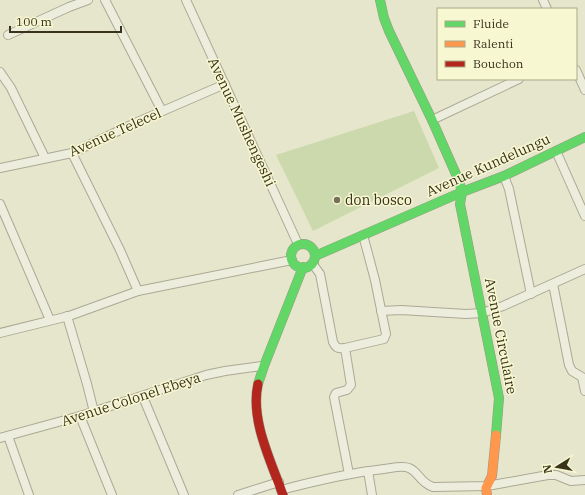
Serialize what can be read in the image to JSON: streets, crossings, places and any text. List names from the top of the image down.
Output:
{
  "streets": {
    "street": [
      "Avenue Mushengeshi",
      "Avenue Telecel",
      "Avenue Kundelungu",
      "Avenue Circulaire",
      "Avenue Colonel Ebeya"
    ]
  },
  "crossings": [
    ["Avenue Mushengeshi", "Avenue Telecel"],
    ["Avenue Mushengeshi", "Avenue Kundelungu"],
    ["Avenue Kundelungu", "Avenue Circulaire"]
  ],
  "places": ["don bosco"],
  "legend": ["Fluide", "Ralenti", "Bouchon"],
  "scale_bar": "100 m",
  "north": "left"
}
